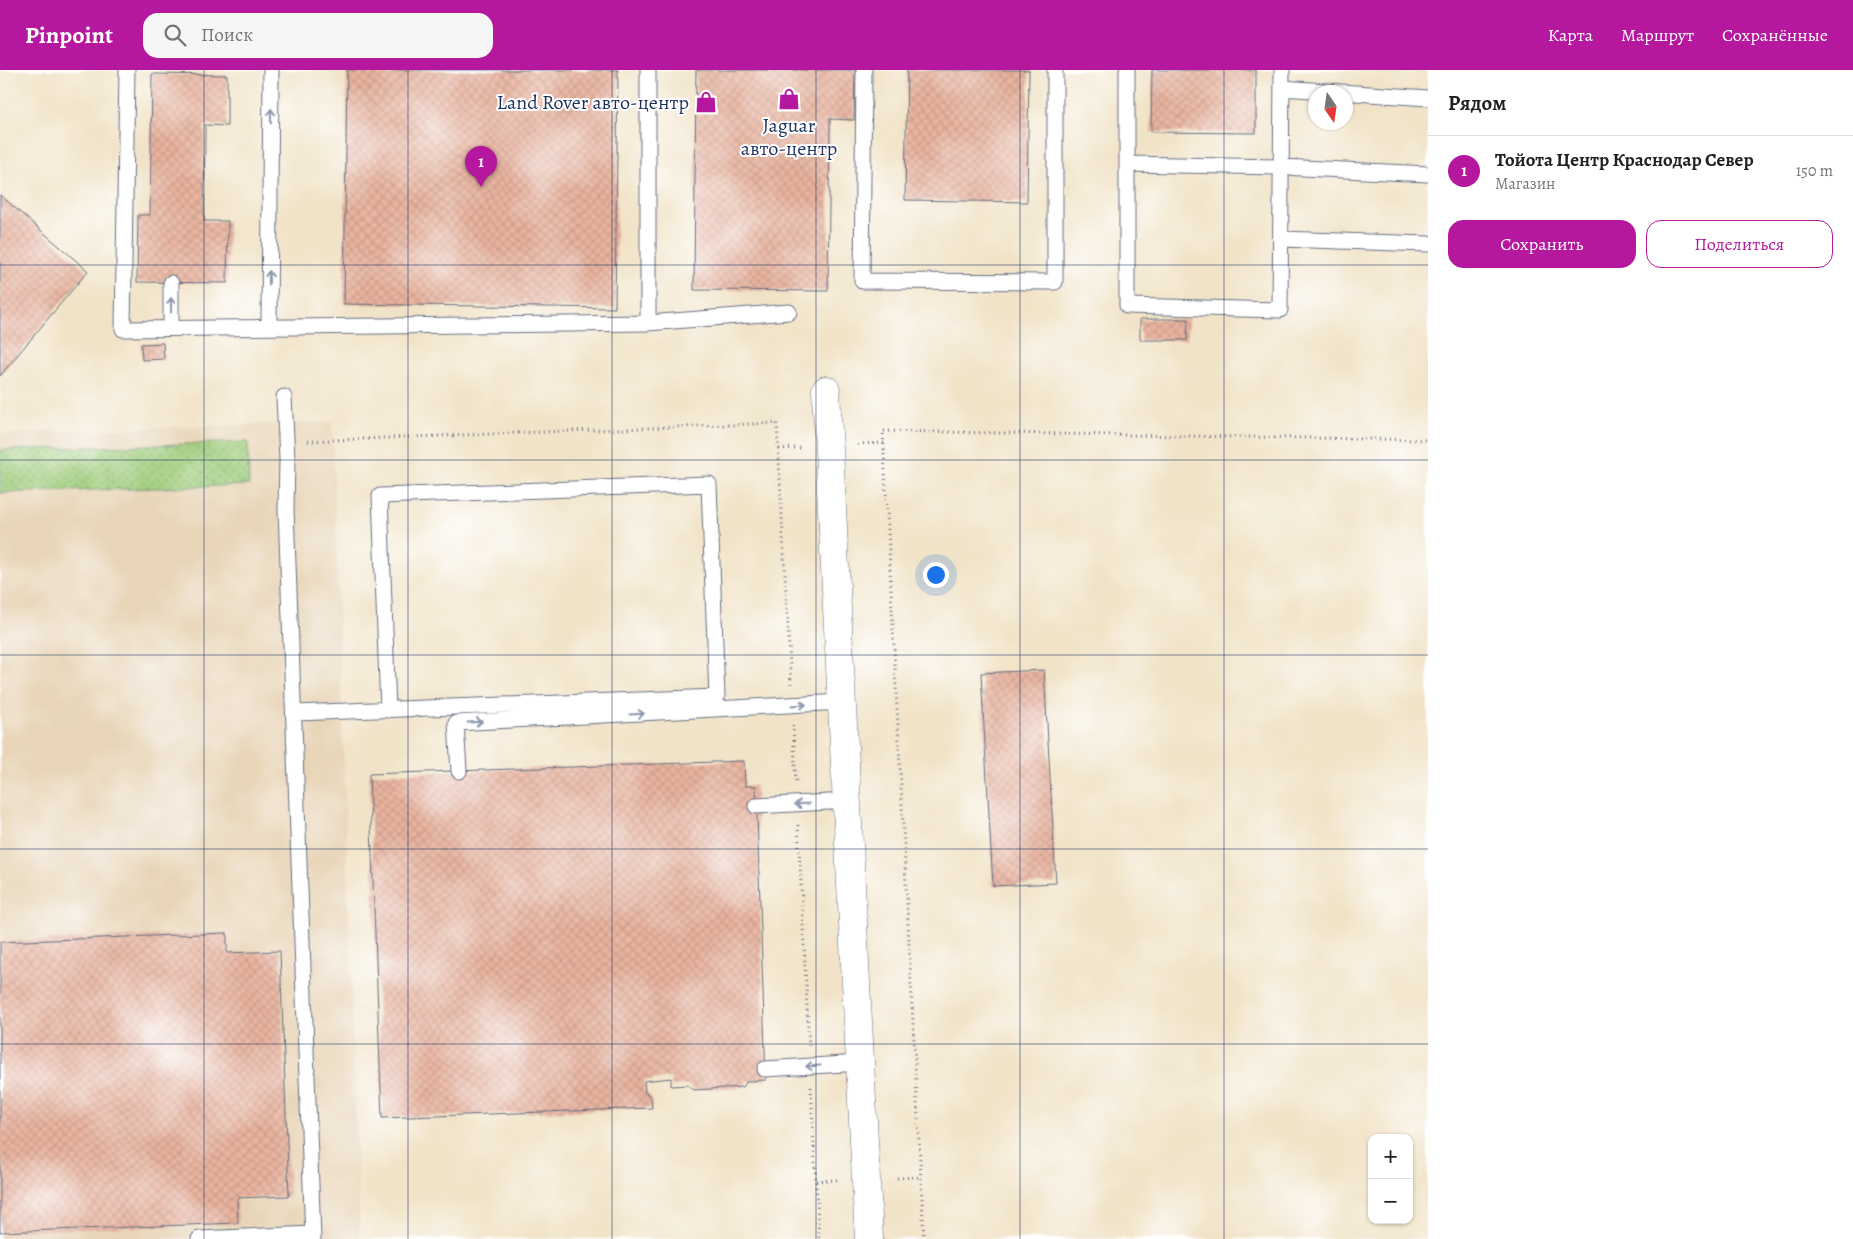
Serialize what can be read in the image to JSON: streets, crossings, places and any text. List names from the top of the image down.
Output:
{
  "places": {
    "shop": ["Jaguar авто-центр", "Land Rover авто-центр"]
  },
  "north": "bottom",
  "page": {
    "header": "Pinpoint",
    "search": "Поиск",
    "nav": ["Карта", "Маршрут", "Сохранённые"],
    "heading": "Рядом",
    "list": [
      {
        "mark": "1",
        "name": "Тойота Центр Краснодар Север",
        "note": "Магазин",
        "value": "150 m"
      }
    ],
    "pins": "1",
    "buttons": ["Сохранить", "Поделиться"],
    "map_buttons": ["+", "−"]
  }
}
